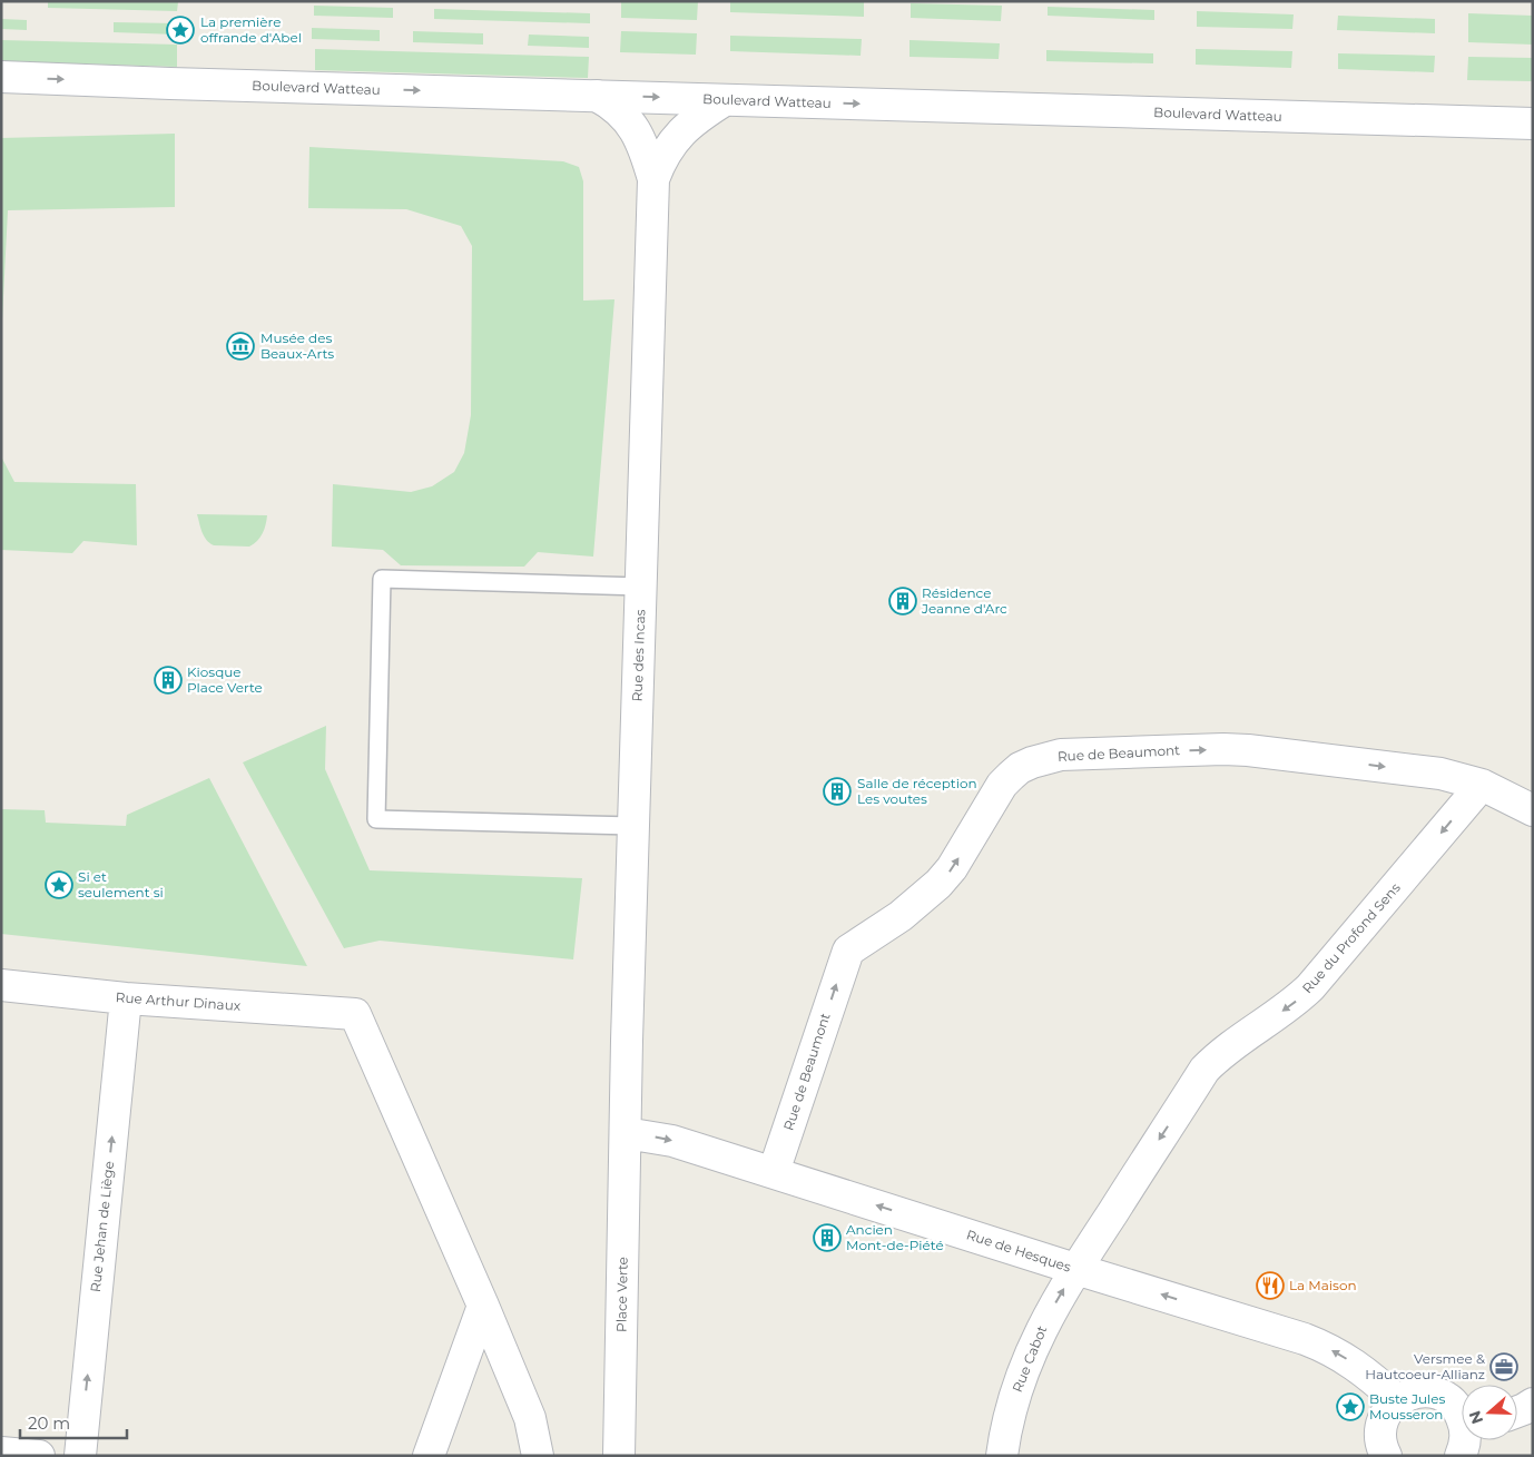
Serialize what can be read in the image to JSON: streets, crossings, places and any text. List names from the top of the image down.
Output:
{
  "streets": {
    "street": [
      "Boulevard Watteau",
      "Rue des Incas",
      "Rue de Beaumont",
      "Rue du Profond Sens",
      "Rue Arthur Dinaux",
      "Rue Jehan de Liège",
      "Rue de Hesques",
      "Place Verte",
      "Rue Cabot"
    ]
  },
  "crossings": [
    ["Rue des Incas", "Rue de Hesques"],
    ["Rue des Incas", "Place Verte"],
    ["Rue de Beaumont", "Rue du Profond Sens"],
    ["Rue de Beaumont", "Rue de Hesques"],
    ["Rue du Profond Sens", "Rue de Hesques"],
    ["Rue du Profond Sens", "Rue Cabot"],
    ["Rue Arthur Dinaux", "Rue Jehan de Liège"],
    ["Rue de Hesques", "Place Verte"],
    ["Rue de Hesques", "Rue Cabot"]
  ],
  "one_way": [
    "Boulevard Watteau",
    "Rue de Beaumont",
    "Rue du Profond Sens",
    "Rue Jehan de Liège",
    "Rue Cabot"
  ],
  "places": {
    "place": ["La première offrande d'Abel", "Si et seulement si", "Buste Jules Mousseron"],
    "museum": ["Musée des Beaux-Arts"],
    "building": [
      "Résidence Jeanne d'Arc",
      "Kiosque Place Verte",
      "Salle de réception Les voutes",
      "Ancien Mont-de-Piété"
    ],
    "restaurant": ["La Maison"],
    "office": ["Versmee & Hautcoeur-Allianz"]
  },
  "scale_bar": "20 m",
  "north": "left"
}
